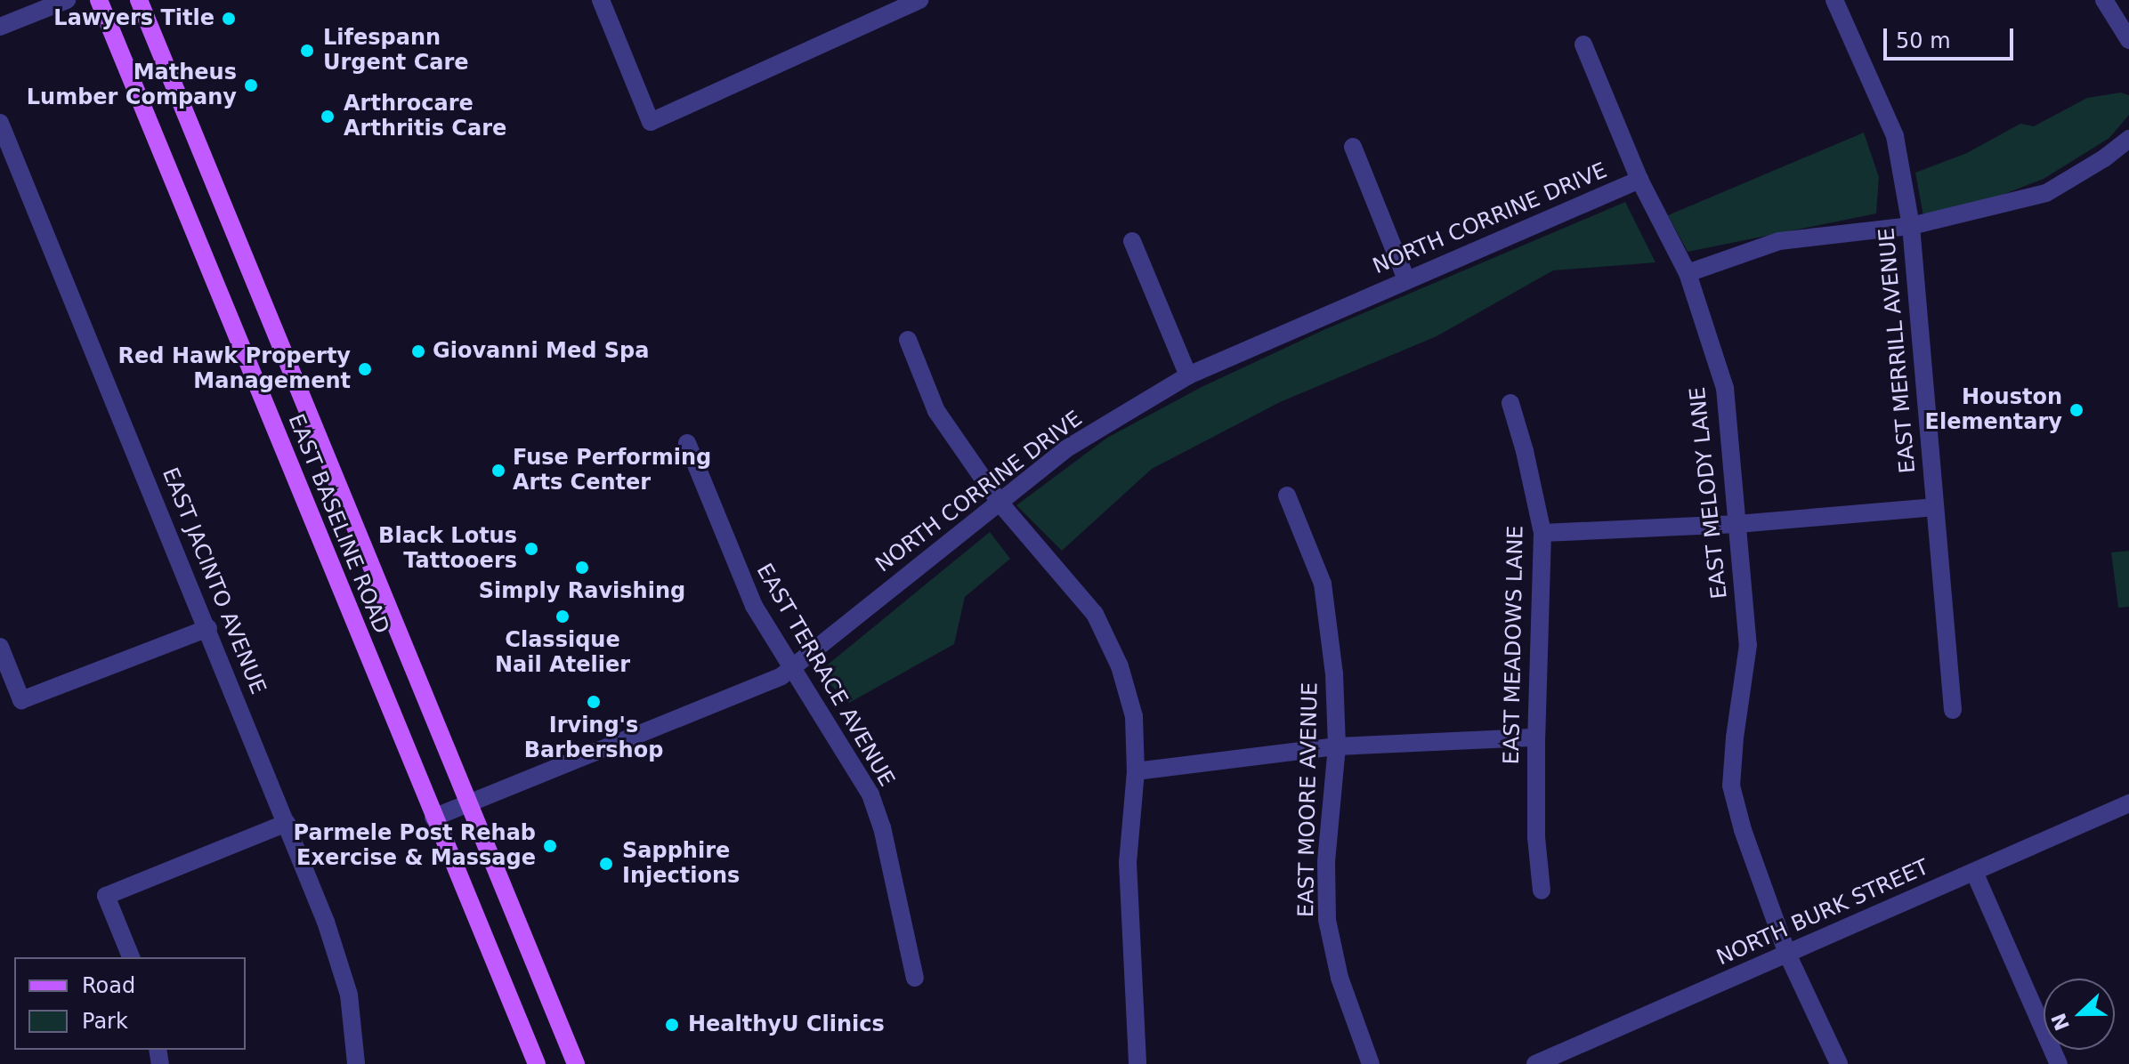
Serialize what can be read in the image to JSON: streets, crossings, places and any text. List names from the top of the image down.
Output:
{
  "streets": {
    "main road": ["EAST BASELINE ROAD"],
    "street": [
      "NORTH CORRINE DRIVE",
      "EAST MERRILL AVENUE",
      "EAST MELODY LANE",
      "EAST JACINTO AVENUE",
      "EAST MEADOWS LANE",
      "EAST TERRACE AVENUE",
      "EAST MOORE AVENUE",
      "NORTH BURK STREET"
    ]
  },
  "crossings": [
    ["NORTH CORRINE DRIVE", "EAST MELODY LANE"],
    ["NORTH CORRINE DRIVE", "EAST BASELINE ROAD"],
    ["NORTH CORRINE DRIVE", "EAST TERRACE AVENUE"],
    ["EAST MELODY LANE", "NORTH BURK STREET"]
  ],
  "places": [
    "Lawyers Title",
    "Lifespann Urgent Care",
    "Matheus Lumber Company",
    "Arthrocare Arthritis Care",
    "Giovanni Med Spa",
    "Red Hawk Property Management",
    "Houston Elementary",
    "Fuse Performing Arts Center",
    "Black Lotus Tattooers",
    "Simply Ravishing",
    "Classique Nail Atelier",
    "Irving's Barbershop",
    "Parmele Post Rehab Exercise & Massage",
    "Sapphire Injections",
    "HealthyU Clinics"
  ],
  "legend": ["Road", "Park"],
  "scale_bar": "50 m",
  "north": "left"
}
